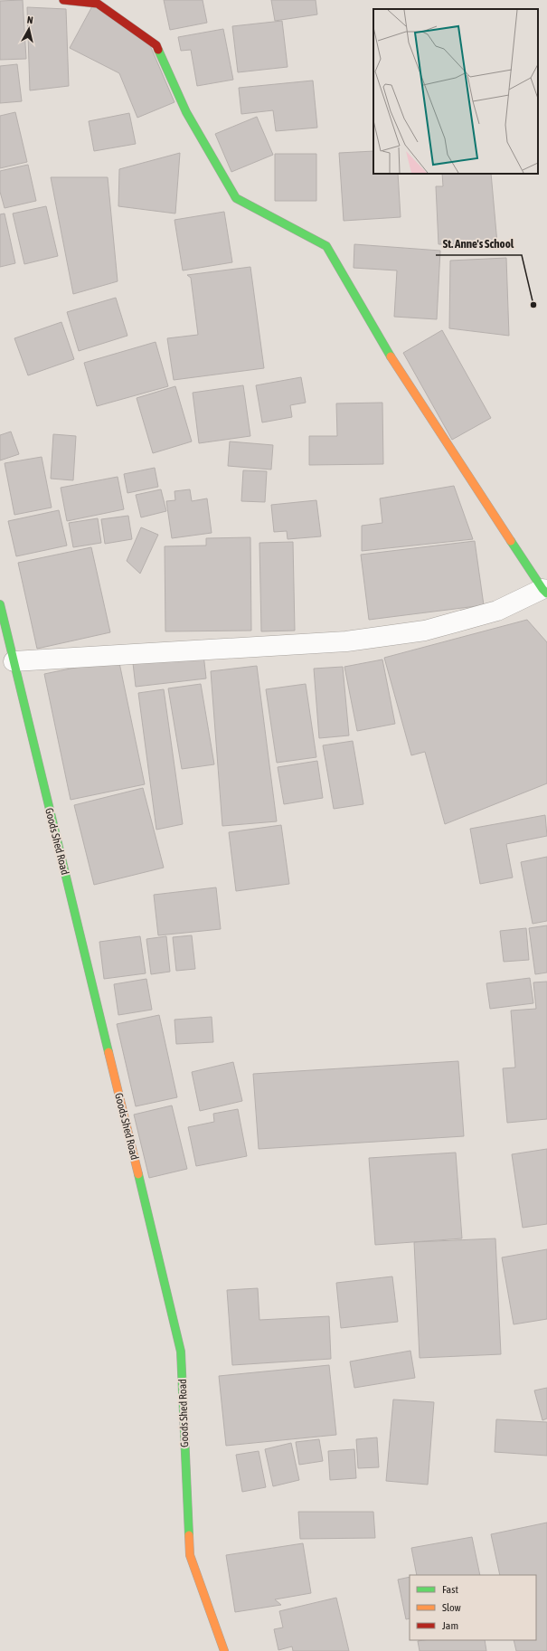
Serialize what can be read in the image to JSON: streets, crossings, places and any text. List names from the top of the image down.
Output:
{
  "streets": {
    "street": ["Goods Shed Road"]
  },
  "places": ["St. Anne's School"],
  "legend": ["Fast", "Slow", "Jam"],
  "north": "top"
}
